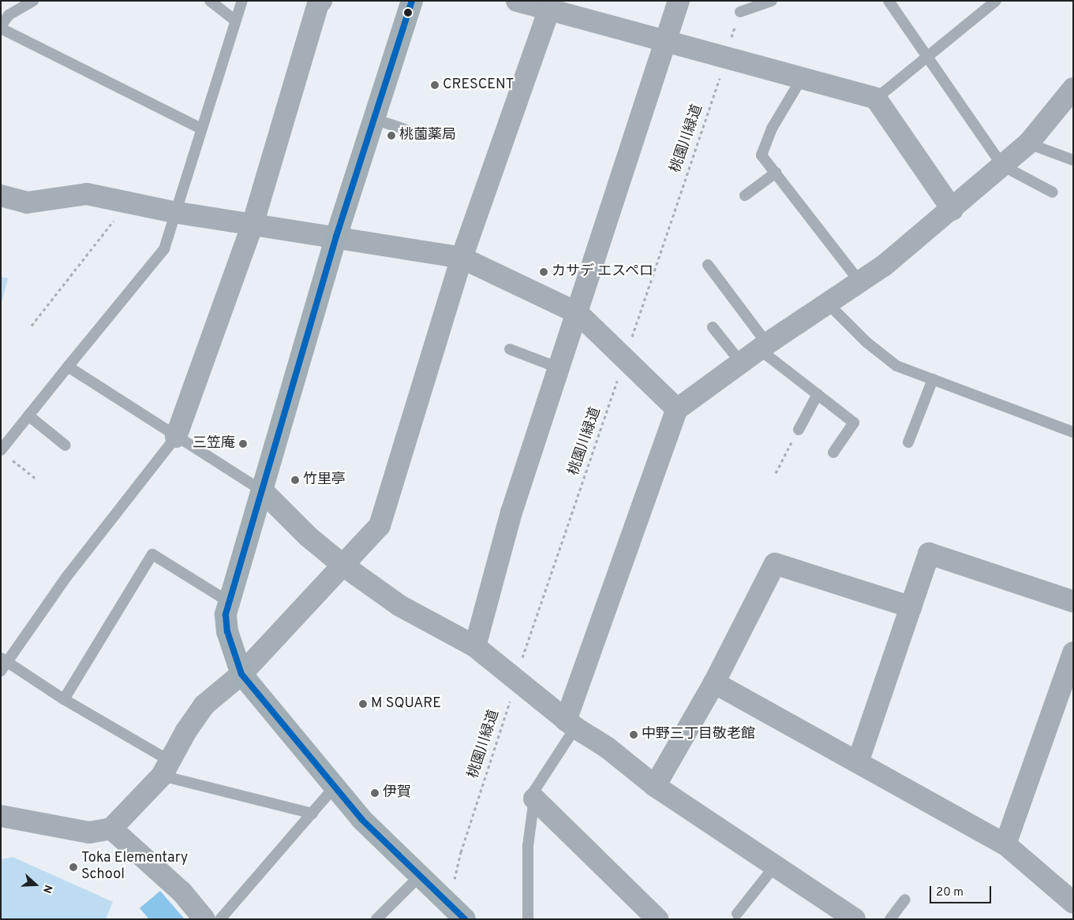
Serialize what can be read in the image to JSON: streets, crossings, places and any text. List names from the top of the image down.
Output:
{
  "streets": {
    "path": ["桃園川緑道"]
  },
  "places": [
    "CRESCENT",
    "桃薗薬局",
    "カサデ エスペロ",
    "三笠庵",
    "竹里亭",
    "M SQUARE",
    "中野三丁目敬老館",
    "伊賀",
    "Toka Elementary School"
  ],
  "scale_bar": "20 m",
  "north": "right"
}
